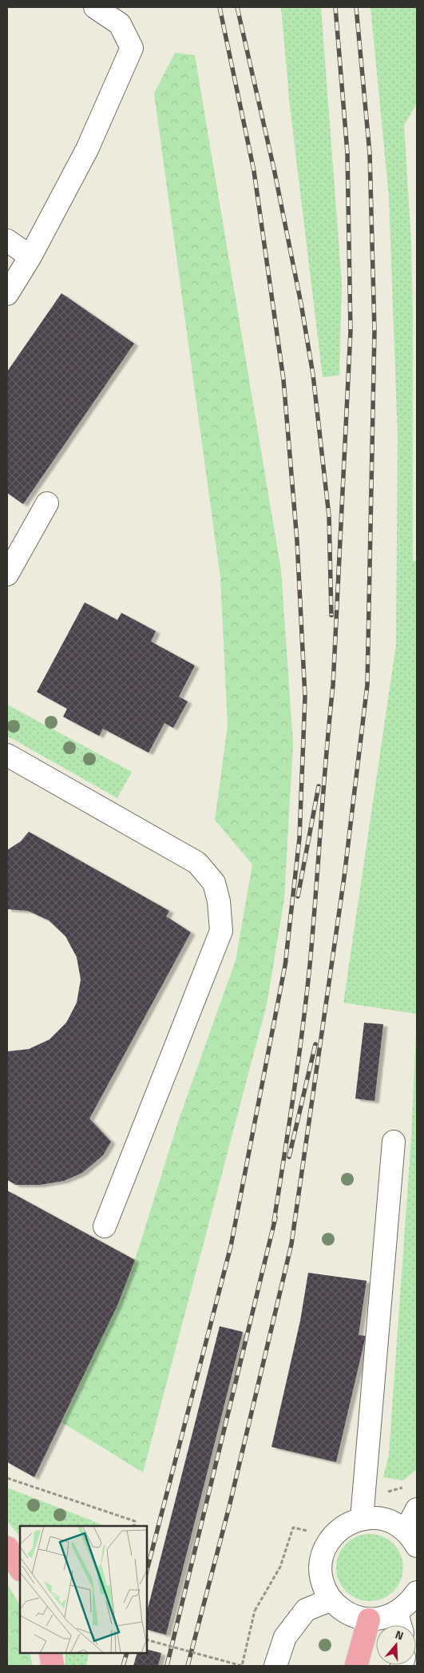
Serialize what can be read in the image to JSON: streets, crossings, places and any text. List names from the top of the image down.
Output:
{
  "north": "top"
}
